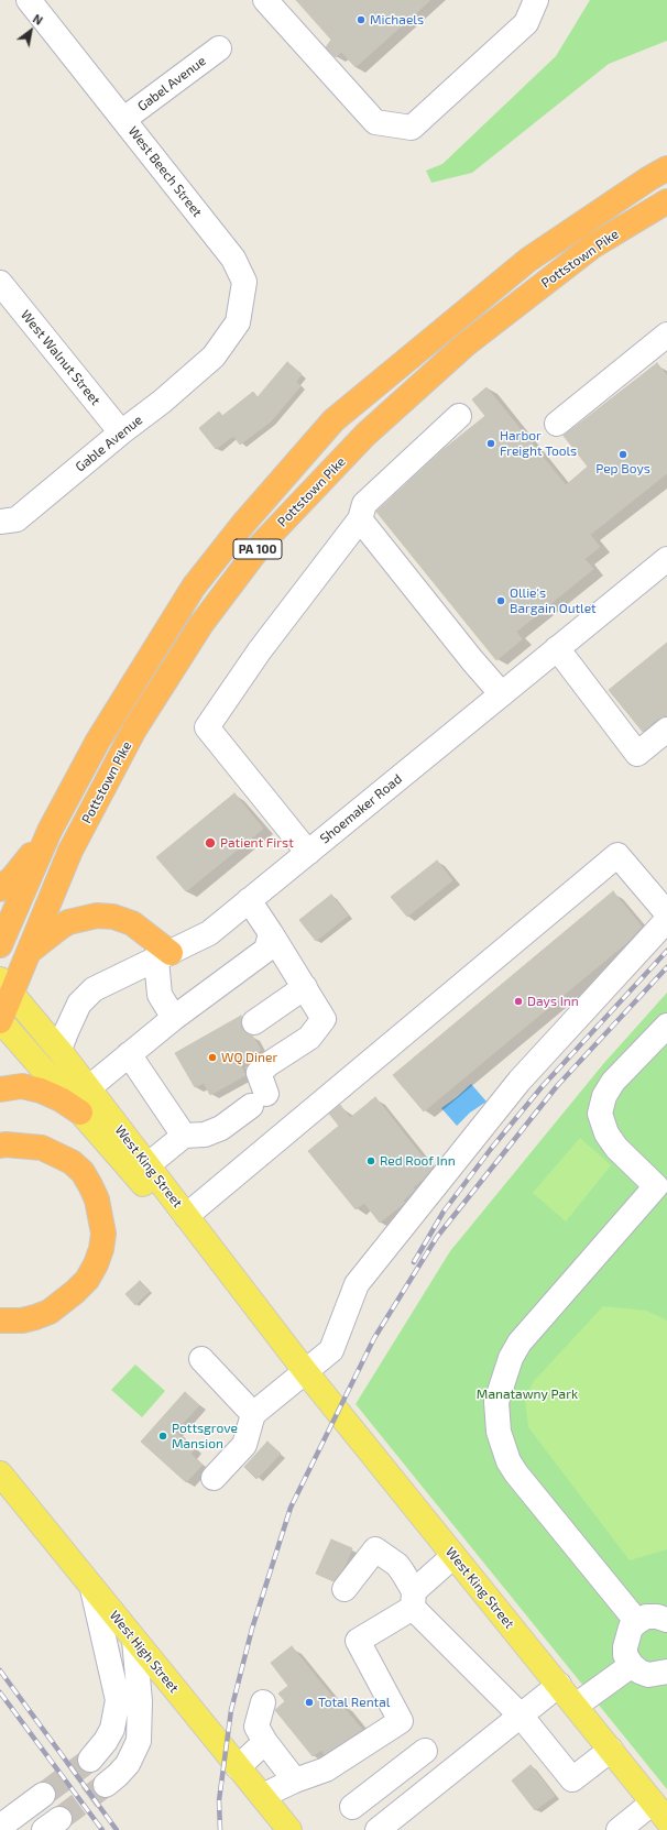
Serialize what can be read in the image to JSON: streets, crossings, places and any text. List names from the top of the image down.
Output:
{
  "streets": {
    "highway": ["Pottstown Pike", "PA 100"],
    "main road": ["West King Street", "West High Street"],
    "street": [
      "Gabel Avenue",
      "West Beech Street",
      "West Walnut Street",
      "Gable Avenue",
      "Shoemaker Road"
    ]
  },
  "crossings": [
    ["Gabel Avenue", "West Beech Street"],
    ["West Beech Street", "Gable Avenue"],
    ["Pottstown Pike", "West King Street"],
    ["West Walnut Street", "Gable Avenue"],
    ["Shoemaker Road", "West King Street"]
  ],
  "parks": ["Manatawny Park"],
  "places": [
    "Michaels",
    "Harbor Freight Tools",
    "Pep Boys",
    "Ollie's Bargain Outlet",
    "Patient First",
    "Days Inn",
    "WQ Diner",
    "Red Roof Inn",
    "Pottsgrove Mansion",
    "Total Rental"
  ],
  "north": "top right"
}
